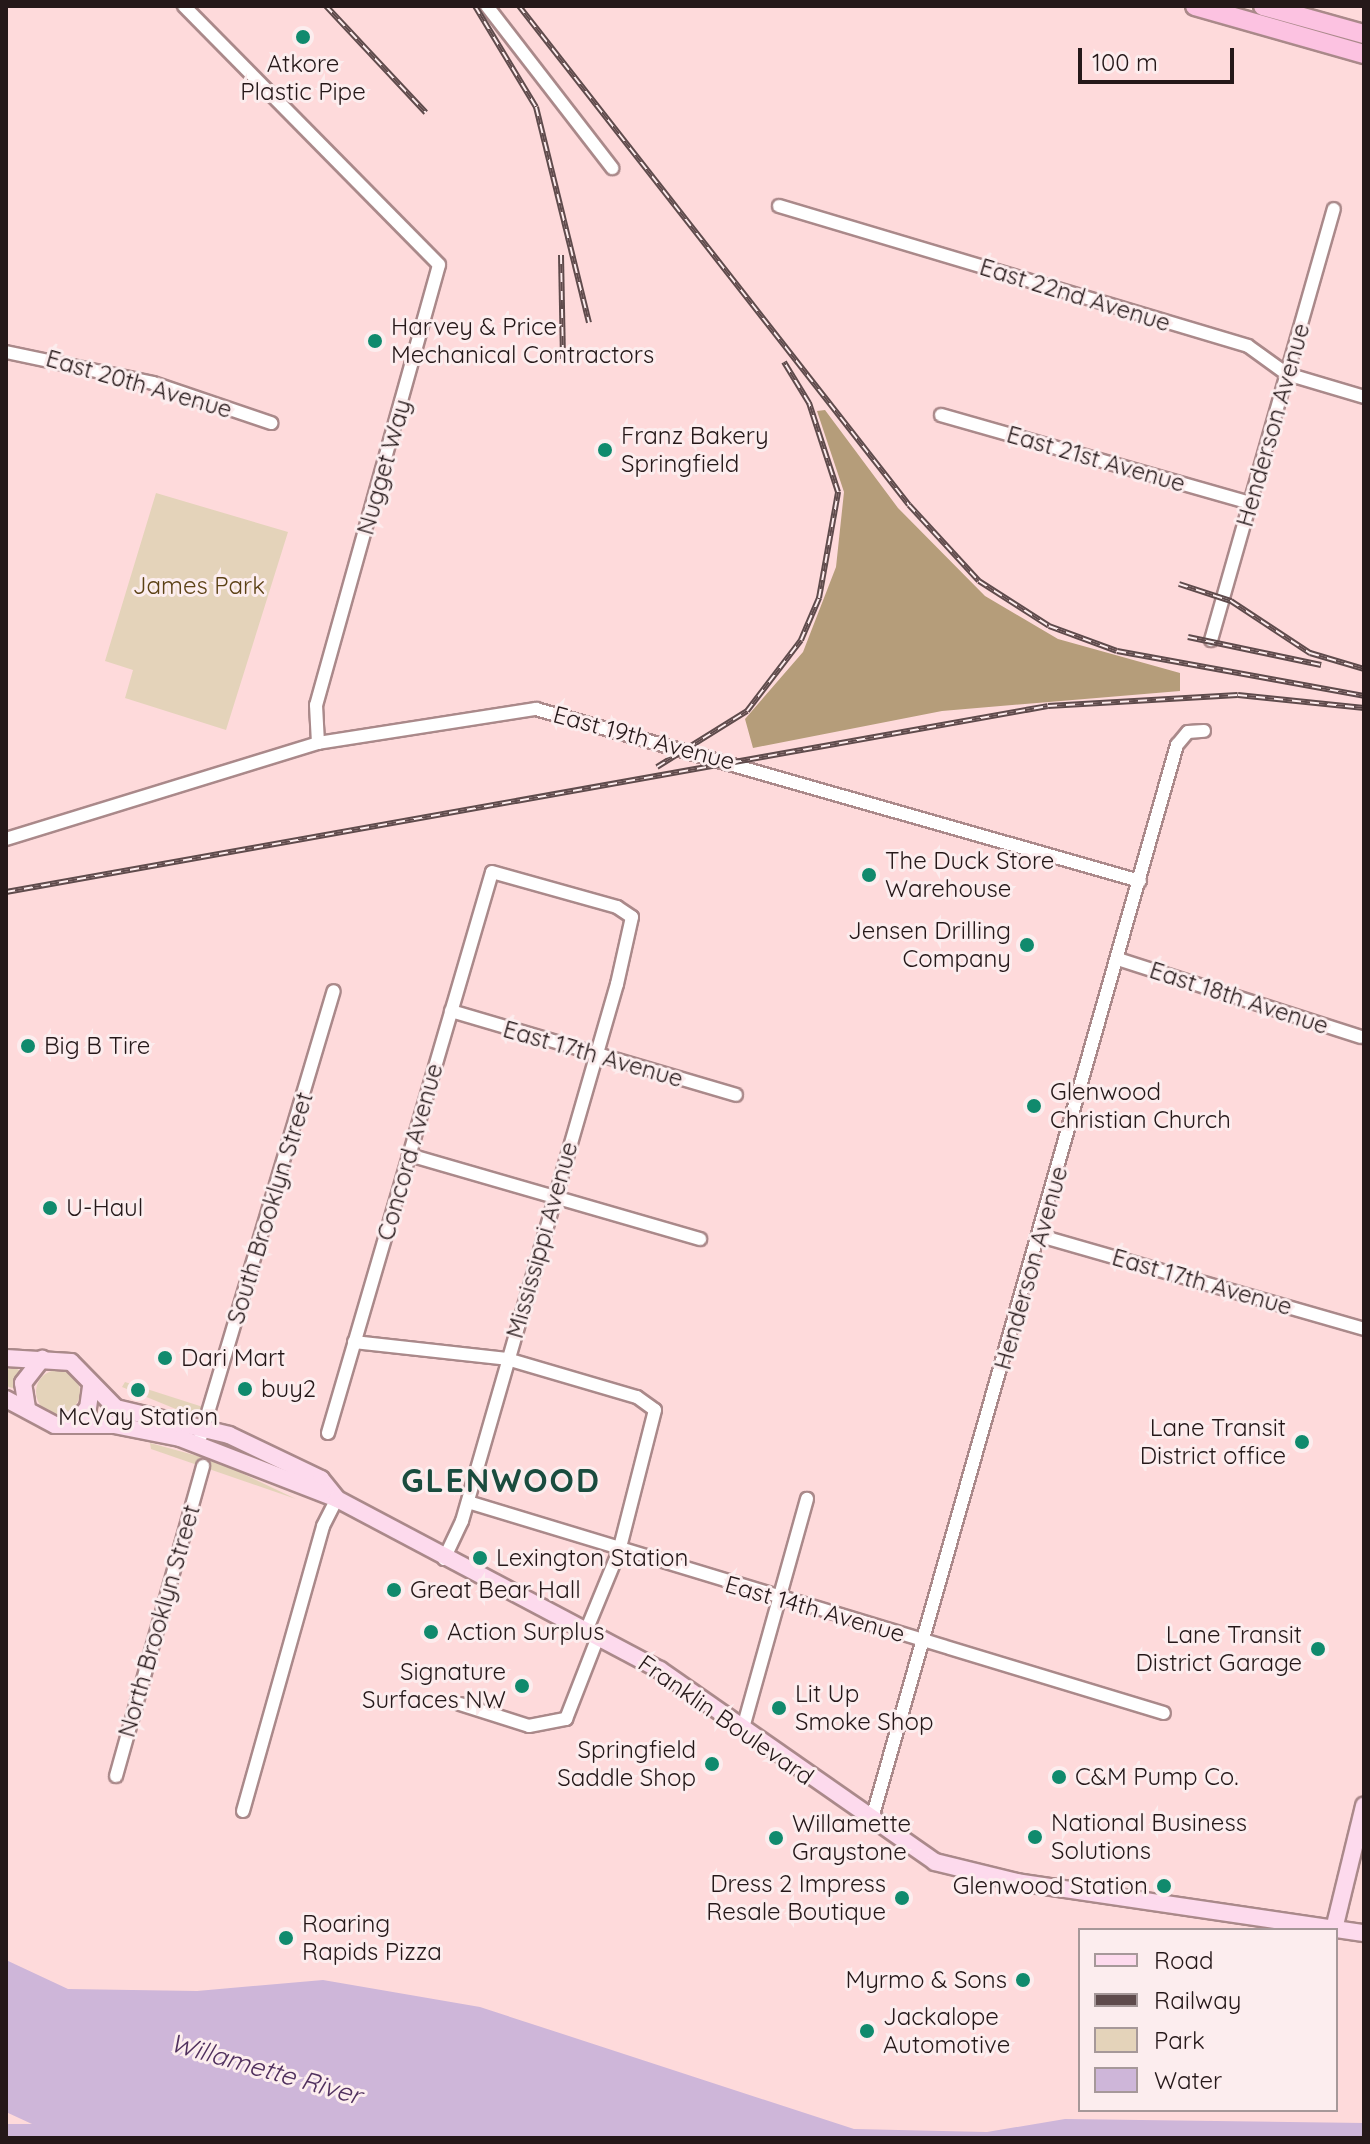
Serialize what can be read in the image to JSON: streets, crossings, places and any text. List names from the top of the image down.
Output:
{
  "streets": {
    "main road": ["Franklin Boulevard"],
    "street": [
      "East 22nd Avenue",
      "East 20th Avenue",
      "Henderson Avenue",
      "East 21st Avenue",
      "Nugget Way",
      "East 19th Avenue",
      "East 18th Avenue",
      "East 17th Avenue",
      "Concord Avenue",
      "South Brooklyn Street",
      "Mississippi Avenue",
      "East 14th Avenue",
      "North Brooklyn Street"
    ]
  },
  "crossings": [
    ["East 22nd Avenue", "Henderson Avenue"],
    ["Henderson Avenue", "East 21st Avenue"],
    ["Henderson Avenue", "East 19th Avenue"],
    ["Henderson Avenue", "East 18th Avenue"],
    ["Henderson Avenue", "East 17th Avenue"],
    ["Henderson Avenue", "East 14th Avenue"],
    ["Henderson Avenue", "Franklin Boulevard"],
    ["Nugget Way", "East 19th Avenue"],
    ["East 17th Avenue", "Concord Avenue"],
    ["East 17th Avenue", "Mississippi Avenue"],
    ["Concord Avenue", "Mississippi Avenue"],
    ["South Brooklyn Street", "Franklin Boulevard"],
    ["Mississippi Avenue", "East 14th Avenue"],
    ["Mississippi Avenue", "Franklin Boulevard"]
  ],
  "districts": ["GLENWOOD"],
  "water": ["Willamette River"],
  "parks": ["James Park"],
  "places": [
    "Atkore Plastic Pipe",
    "Harvey & Price Mechanical Contractors",
    "Franz Bakery Springfield",
    "The Duck Store Warehouse",
    "Jensen Drilling Company",
    "Big B Tire",
    "Glenwood Christian Church",
    "U-Haul",
    "Dari Mart",
    "buy2",
    "McVay Station",
    "Lane Transit District office",
    "Lexington Station",
    "Great Bear Hall",
    "Action Surplus",
    "Lane Transit District Garage",
    "Signature Surfaces NW",
    "Lit Up Smoke Shop",
    "Springfield Saddle Shop",
    "C&M Pump Co.",
    "National Business Solutions",
    "Willamette Graystone",
    "Glenwood Station",
    "Dress 2 Impress Resale Boutique",
    "Roaring Rapids Pizza",
    "Myrmo & Sons",
    "Jackalope Automotive"
  ],
  "legend": [
    "Road",
    "Railway",
    "Park",
    "Water"
  ],
  "scale_bar": "100 m"
}
